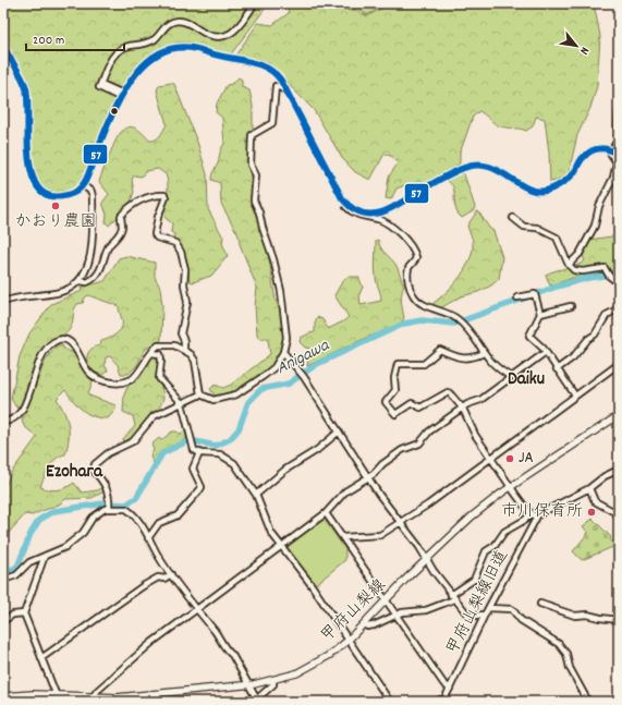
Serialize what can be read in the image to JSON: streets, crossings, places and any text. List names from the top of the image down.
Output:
{
  "streets": {
    "main road": ["甲府山梨線"],
    "street": ["甲府山梨線旧道"]
  },
  "districts": ["Daiku", "Ezohara"],
  "water": ["Anigawa"],
  "places": ["かおり農園", "JA", "市川保育所"],
  "lines": ["transit line 57"],
  "scale_bar": "200 m",
  "north": "bottom right"
}
